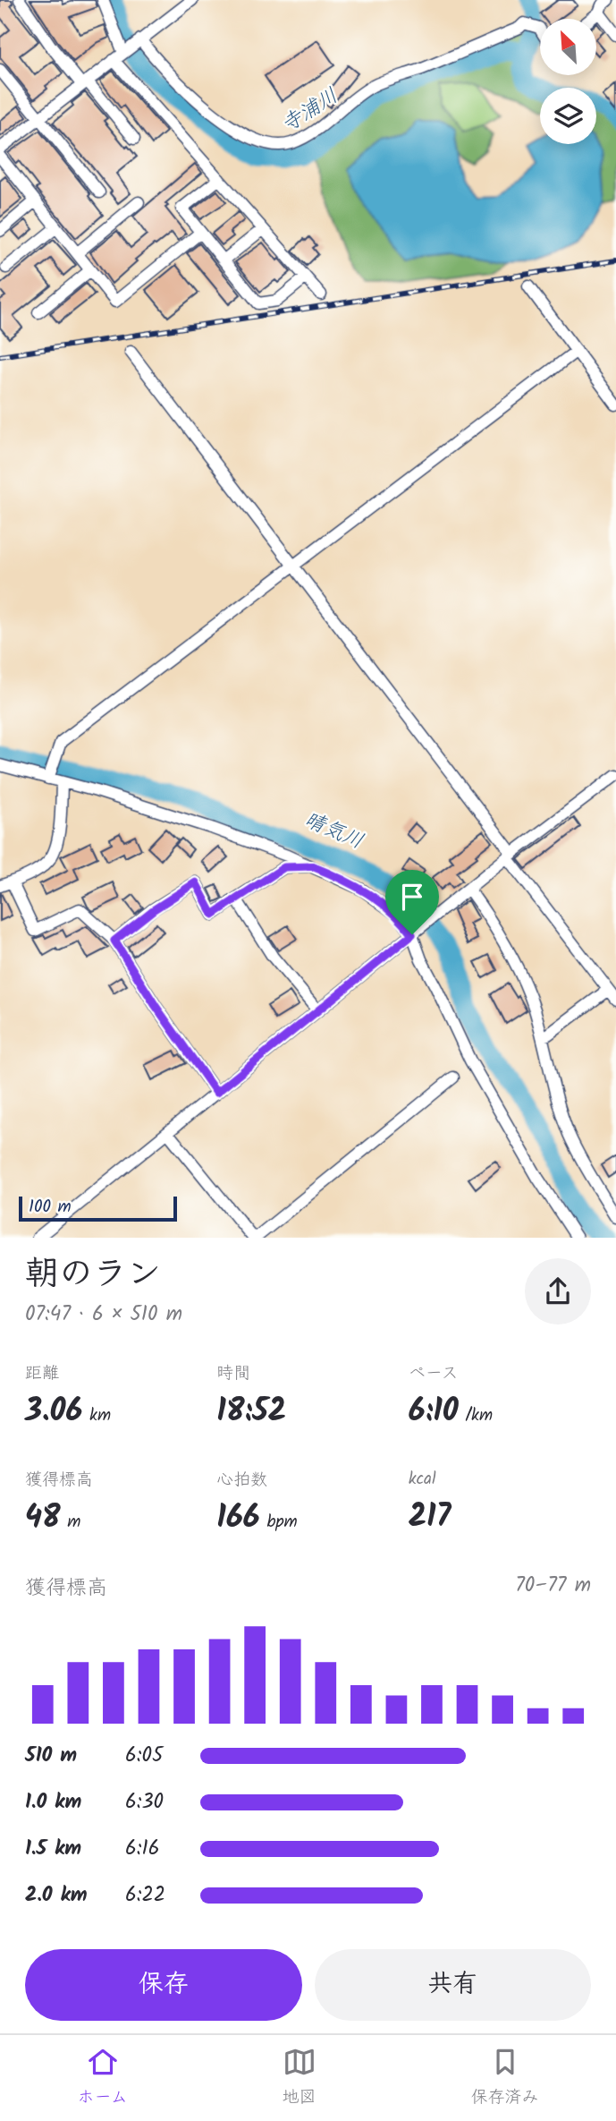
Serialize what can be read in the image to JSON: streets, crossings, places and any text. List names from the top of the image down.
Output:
{
  "water": ["寺浦川", "晴気川"],
  "scale_bar": "100 m",
  "north": "top left",
  "page": {
    "scale": "100 m",
    "heading": ["朝のラン", "07:47 · 6 × 510 m"],
    "stats": [
      ["距離", "3.06 km"],
      ["時間", "18:52"],
      ["ペース", "6:10 /km"],
      ["獲得標高", "48 m"],
      ["心拍数", "166 bpm"],
      ["kcal", "217"]
    ],
    "chart": ["獲得標高", "70–77 m"],
    "list": [
      {
        "name": "510 m",
        "note": "6:05"
      },
      {
        "name": "1.0 km",
        "note": "6:30"
      },
      {
        "name": "1.5 km",
        "note": "6:16"
      },
      {
        "name": "2.0 km",
        "note": "6:22"
      }
    ],
    "buttons": ["保存", "共有"],
    "tabs": ["ホーム", "地図", "保存済み"]
  }
}
